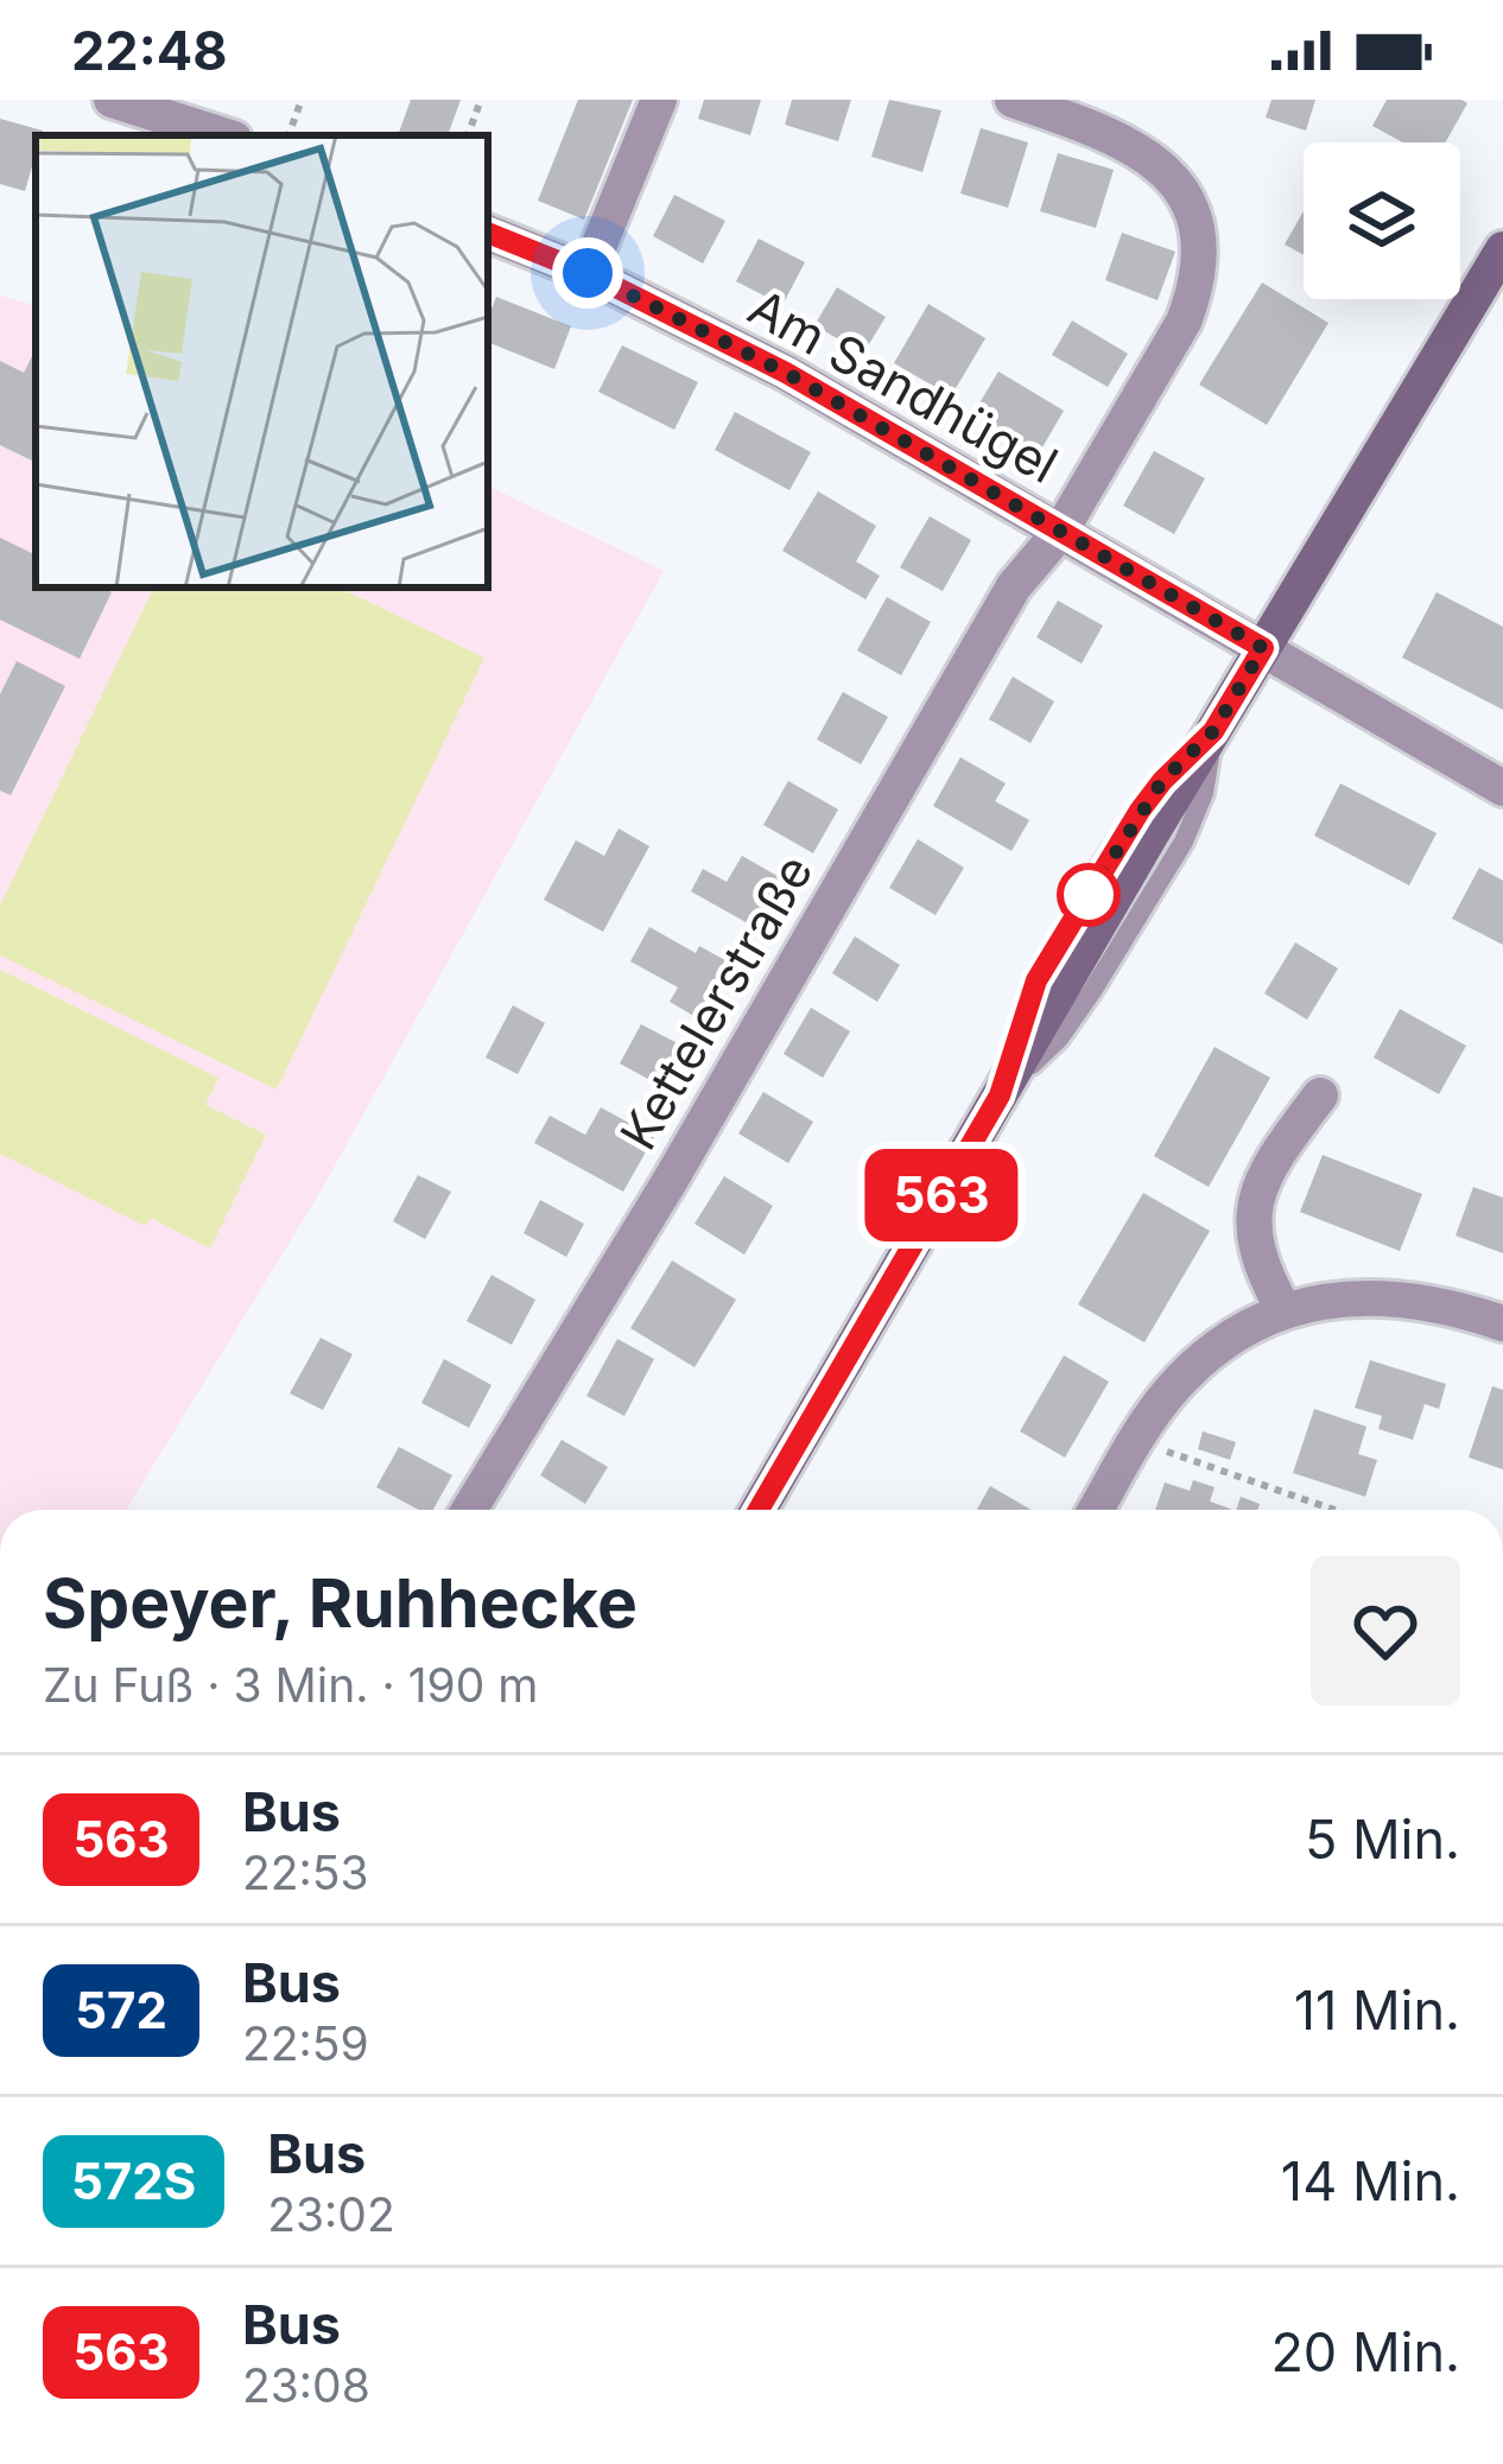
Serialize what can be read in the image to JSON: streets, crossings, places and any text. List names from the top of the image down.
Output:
{
  "streets": {
    "street": ["Am Sandhügel", "Kettelerstraße"]
  },
  "crossings": [
    ["Am Sandhügel", "Kettelerstraße"]
  ],
  "lines": ["bus line 563"],
  "page": {
    "status": "22:48",
    "on_map": "563",
    "heading": ["Speyer, Ruhhecke", "Zu Fuß · 3 Min. · 190 m"],
    "list": [
      {
        "mark": "563",
        "name": "Bus",
        "note": "22:53",
        "value": "5 Min."
      },
      {
        "mark": "572",
        "name": "Bus",
        "note": "22:59",
        "value": "11 Min."
      },
      {
        "mark": "572S",
        "name": "Bus",
        "note": "23:02",
        "value": "14 Min."
      },
      {
        "mark": "563",
        "name": "Bus",
        "note": "23:08",
        "value": "20 Min."
      }
    ]
  }
}
